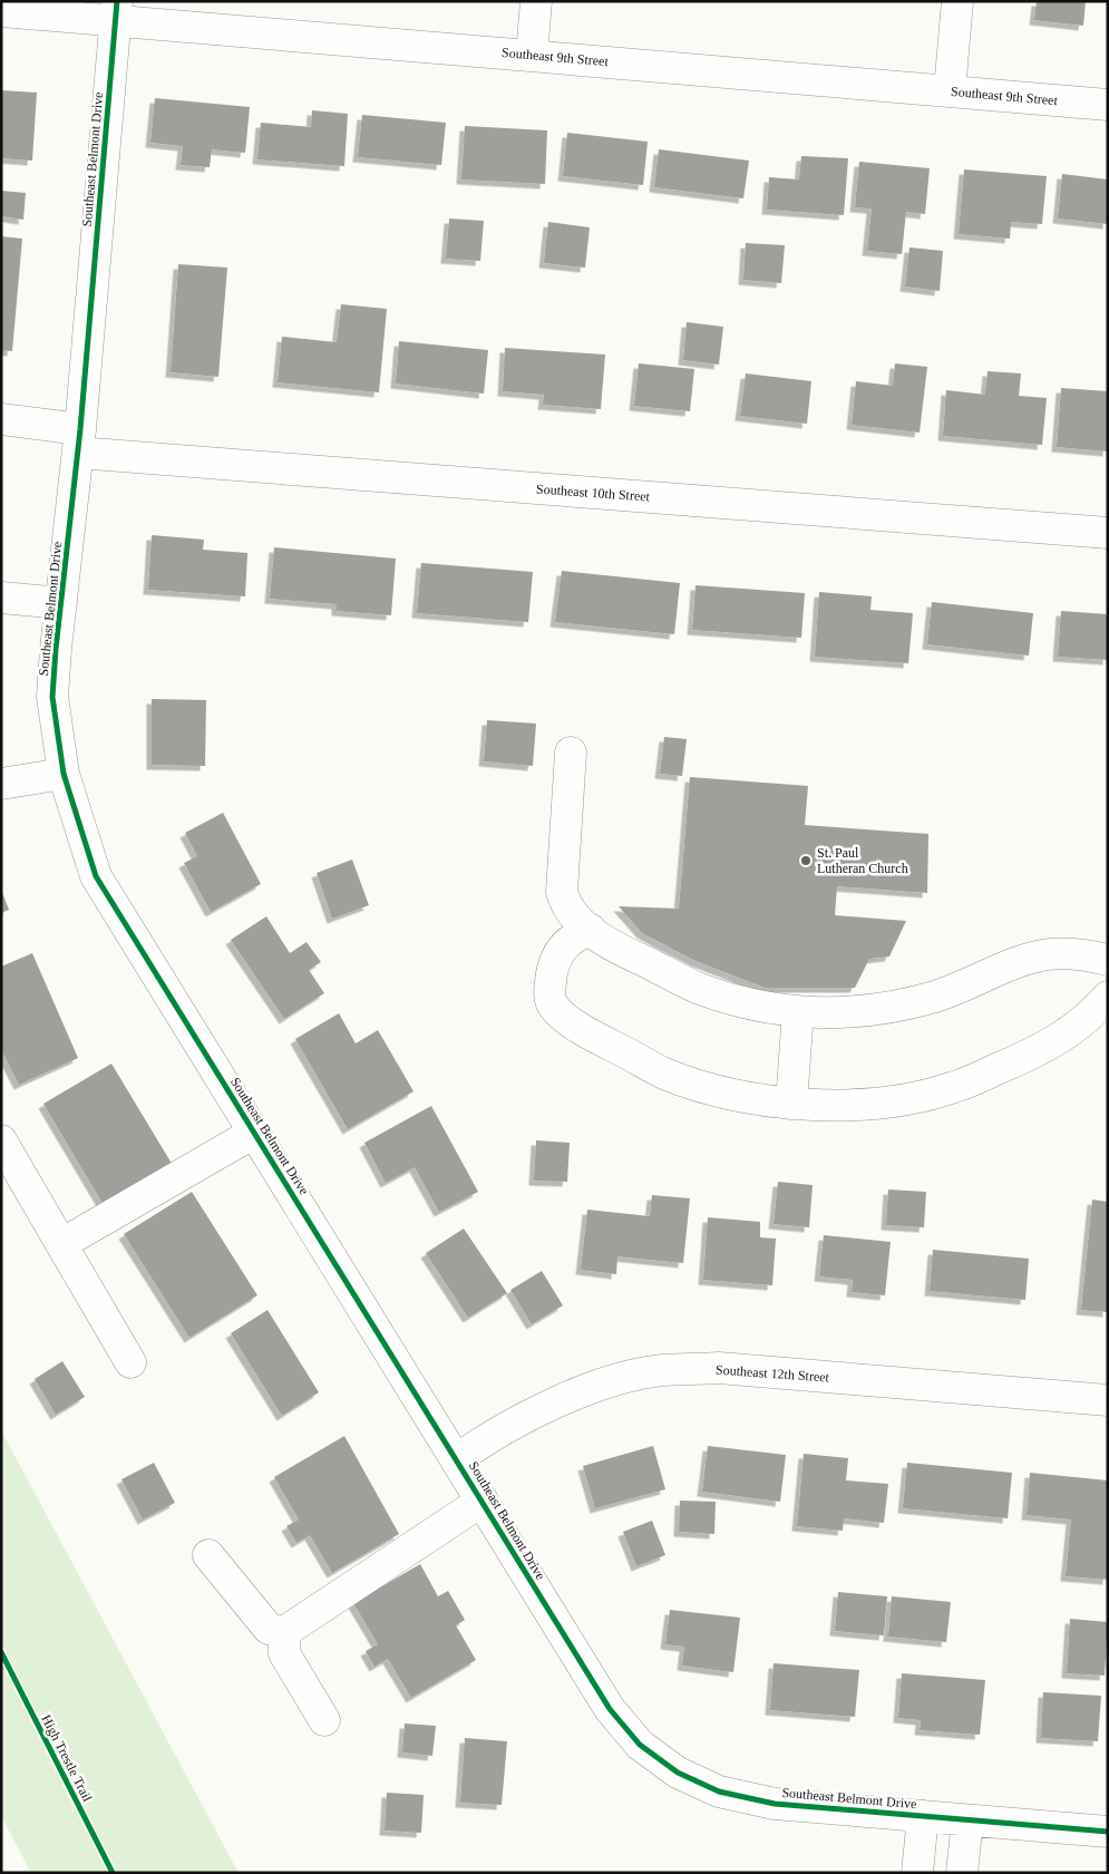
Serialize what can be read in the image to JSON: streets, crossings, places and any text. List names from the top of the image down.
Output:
{
  "streets": {
    "street": [
      "Southeast 9th Street",
      "Southeast Belmont Drive",
      "Southeast 10th Street",
      "Southeast 12th Street"
    ],
    "cycle path": ["High Trestle Trail"]
  },
  "crossings": [
    ["Southeast 9th Street", "Southeast Belmont Drive"],
    ["Southeast Belmont Drive", "Southeast 10th Street"],
    ["Southeast Belmont Drive", "Southeast 12th Street"]
  ],
  "places": ["St. Paul Lutheran Church"]
}
